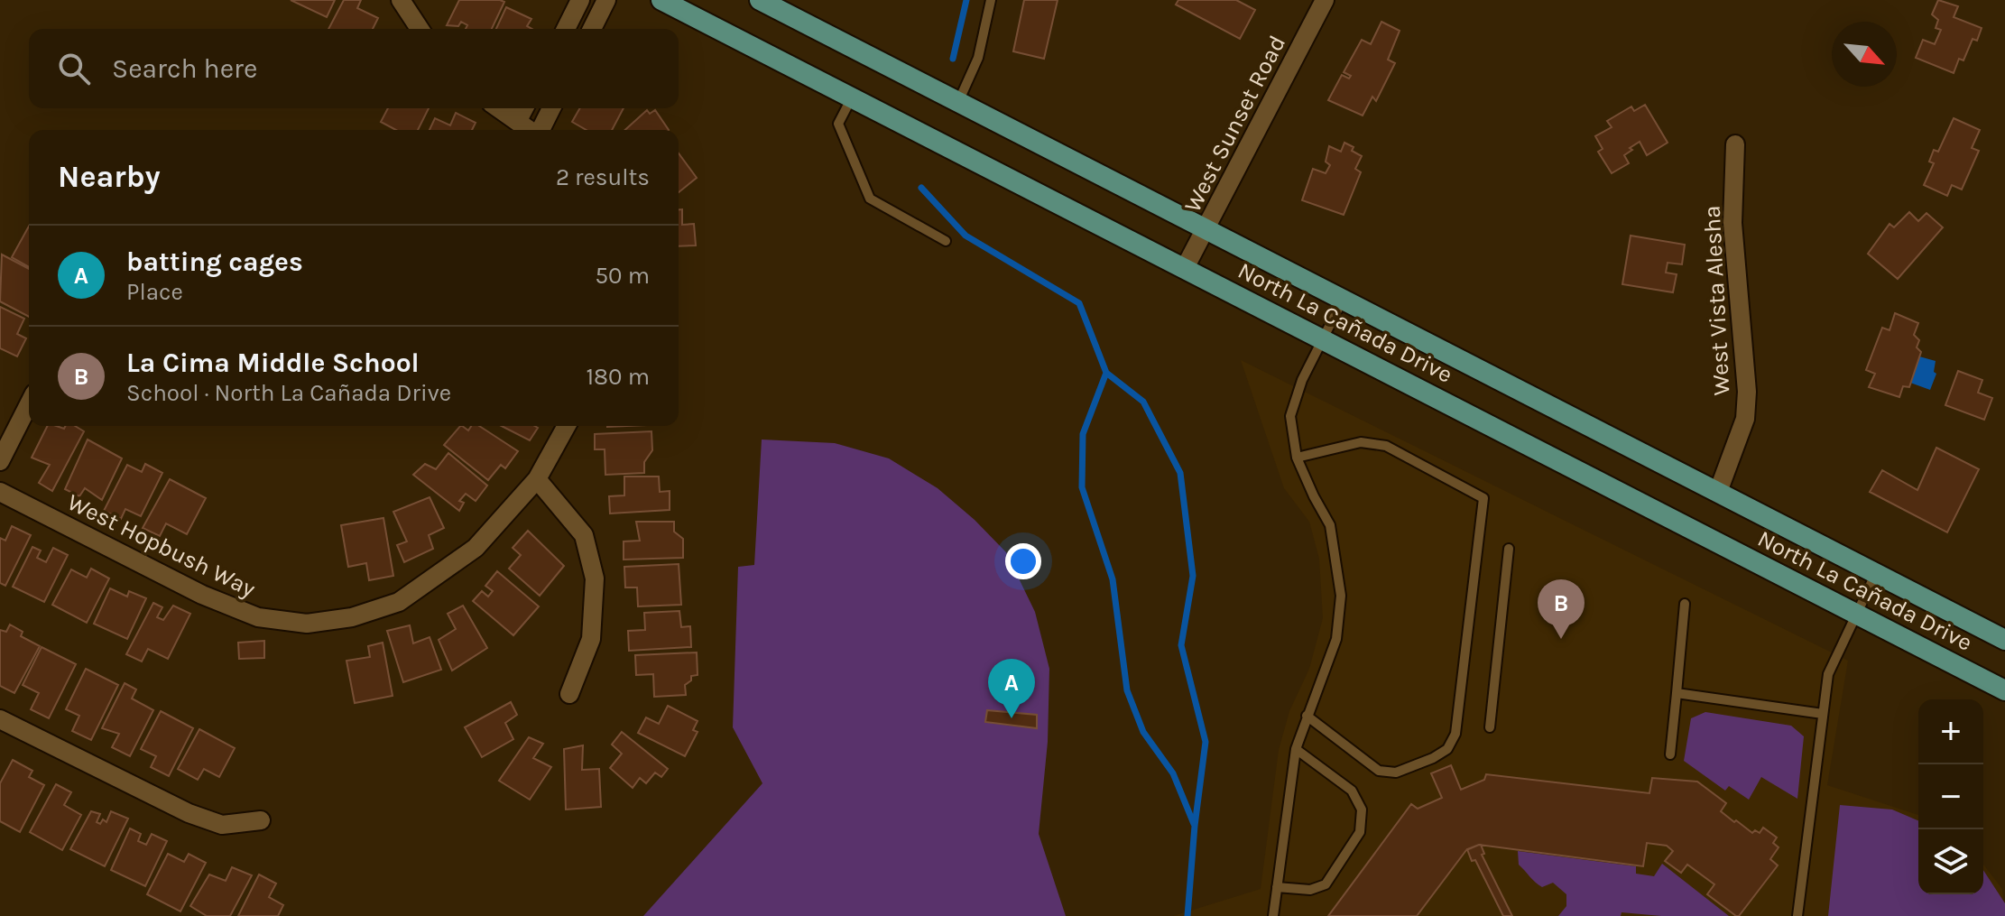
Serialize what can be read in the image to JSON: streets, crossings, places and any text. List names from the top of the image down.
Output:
{
  "streets": {
    "main road": ["North La Cañada Drive"],
    "street": ["West Sunset Road", "West Vista Alesha", "West Hopbush Way"]
  },
  "crossings": [
    ["West Sunset Road", "North La Cañada Drive"],
    ["West Vista Alesha", "North La Cañada Drive"]
  ],
  "north": "bottom right",
  "page": {
    "search": "Search here",
    "heading": ["Nearby", "2 results"],
    "list": [
      {
        "mark": "A",
        "name": "batting cages",
        "note": "Place",
        "value": "50 m"
      },
      {
        "mark": "B",
        "name": "La Cima Middle School",
        "note": "School · North La Cañada Drive",
        "value": "180 m"
      }
    ],
    "pins": ["B", "A"],
    "map_buttons": ["+", "−"]
  }
}
